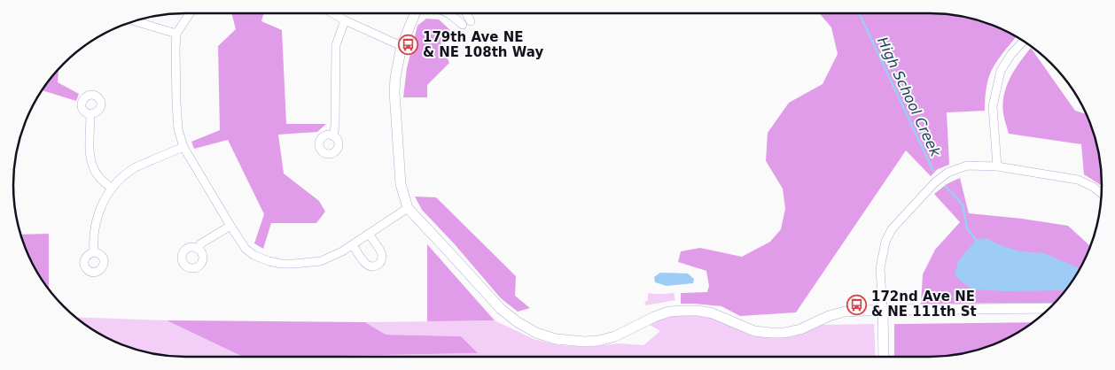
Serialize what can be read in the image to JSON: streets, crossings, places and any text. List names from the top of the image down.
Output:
{
  "water": ["High School Creek"],
  "places": {
    "bus stop": ["179th Ave NE & NE 108th Way", "172nd Ave NE & NE 111th St"]
  }
}
